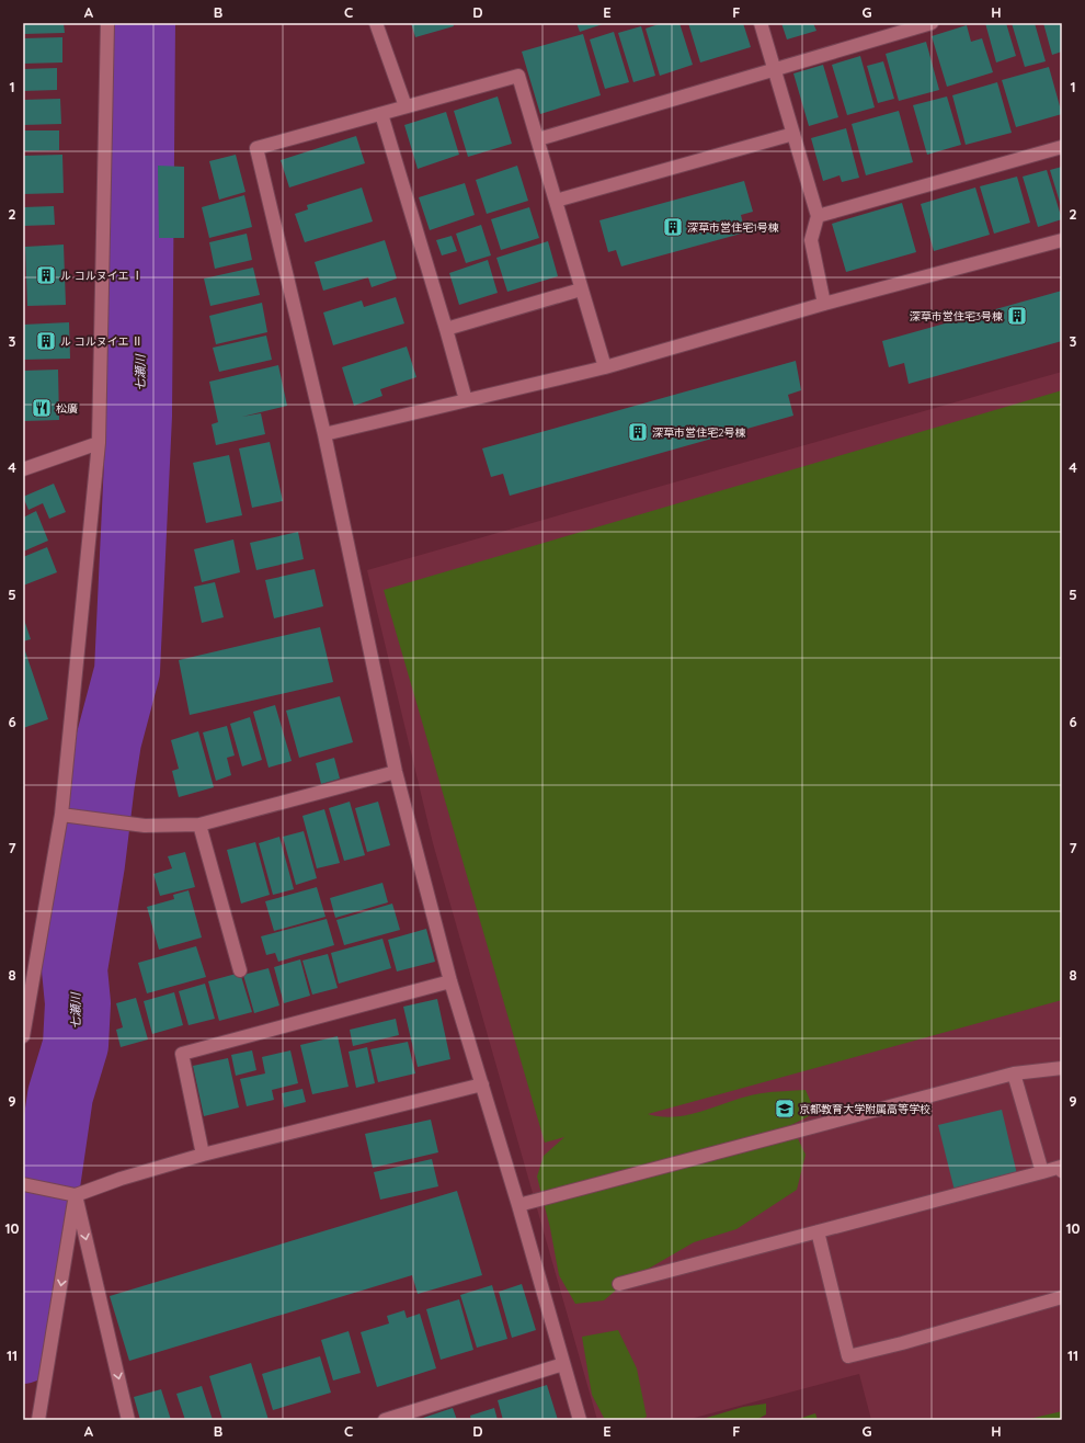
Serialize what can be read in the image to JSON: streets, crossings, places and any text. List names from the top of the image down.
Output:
{
  "water": ["七瀬川"],
  "places": {
    "building": [
      "深草市営住宅1号棟",
      "ル コルヌイエ Ⅰ",
      "深草市営住宅3号棟",
      "ル コルヌイエ Ⅱ",
      "深草市営住宅2号棟"
    ],
    "restaurant": ["松廣"],
    "school or university": ["京都教育大学附属高等学校"]
  },
  "grid": {
    "columns": [
      "A",
      "B",
      "C",
      "D",
      "E",
      "F",
      "G",
      "H"
    ],
    "rows": [
      "1",
      "2",
      "3",
      "4",
      "5",
      "6",
      "7",
      "8",
      "9",
      "10",
      "11"
    ]
  }
}
